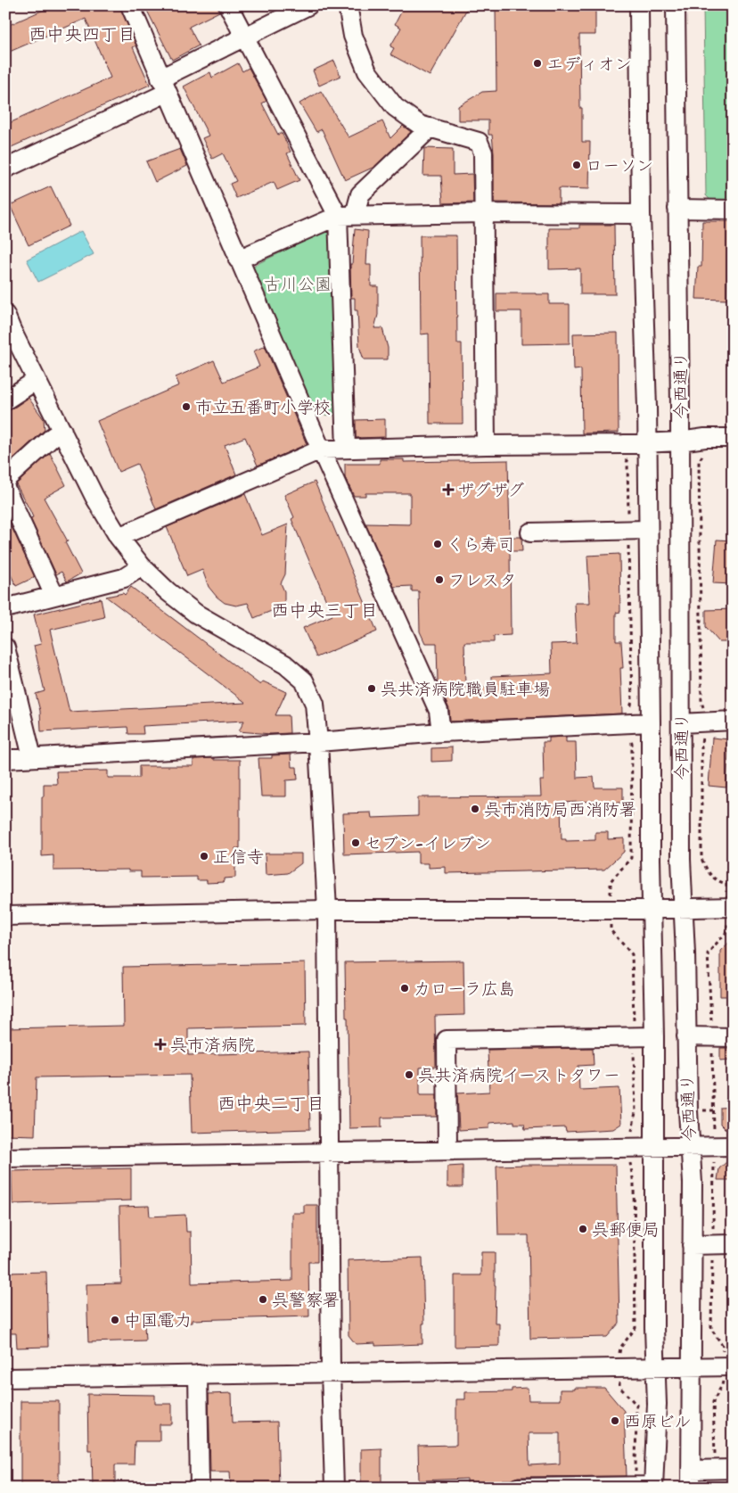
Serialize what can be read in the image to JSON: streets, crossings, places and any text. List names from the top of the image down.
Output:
{
  "streets": {
    "street": ["今西通り"]
  },
  "districts": ["西中央四丁目", "西中央三丁目", "西中央二丁目"],
  "parks": ["古川公園"],
  "places": {
    "other": [
      "エディオン",
      "ローソン",
      "市立五番町小学校",
      "くら寿司",
      "フレスタ",
      "呉共済病院職員駐車場",
      "呉市消防局西消防署",
      "セブン-イレブン",
      "正信寺",
      "カローラ広島",
      "呉共済病院イーストタワー",
      "呉郵便局",
      "呉警察署",
      "中国電力",
      "西原ビル"
    ],
    "health": ["ザグザグ", "呉市済病院"]
  }
}
